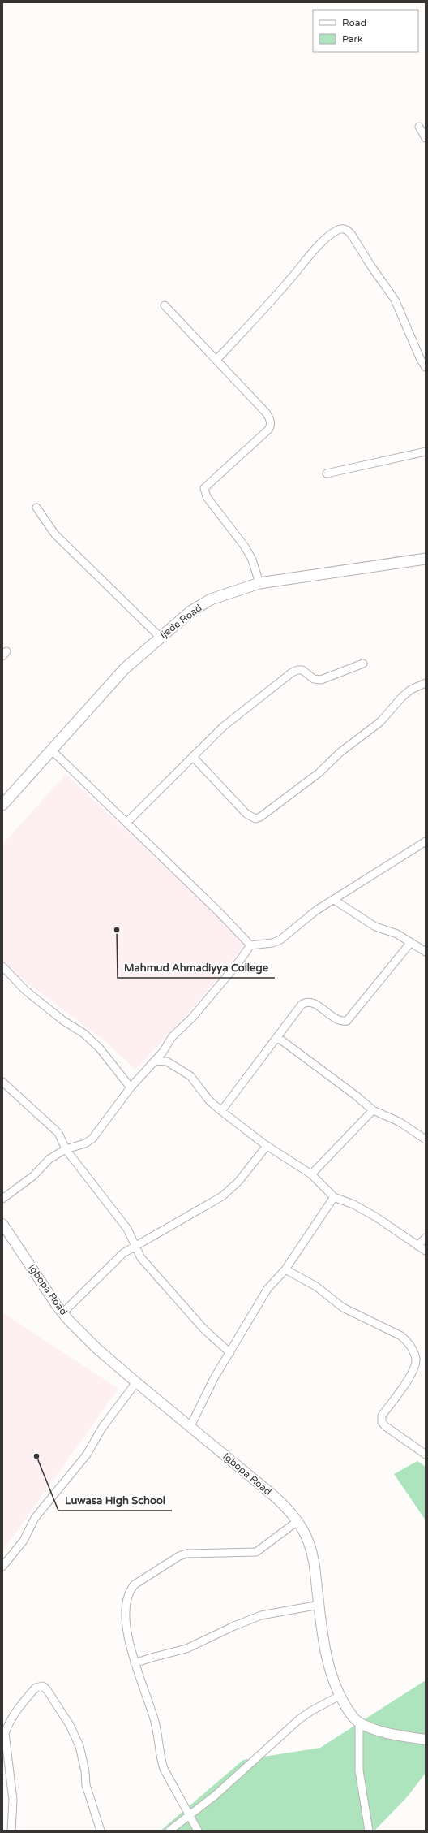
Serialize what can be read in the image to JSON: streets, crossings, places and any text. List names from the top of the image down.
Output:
{
  "streets": {
    "main road": ["Ijede Road"],
    "street": ["Igbopa Road"]
  },
  "places": ["Mahmud Ahmadiyya College", "Luwasa High School"],
  "legend": ["Road", "Park"]
}
